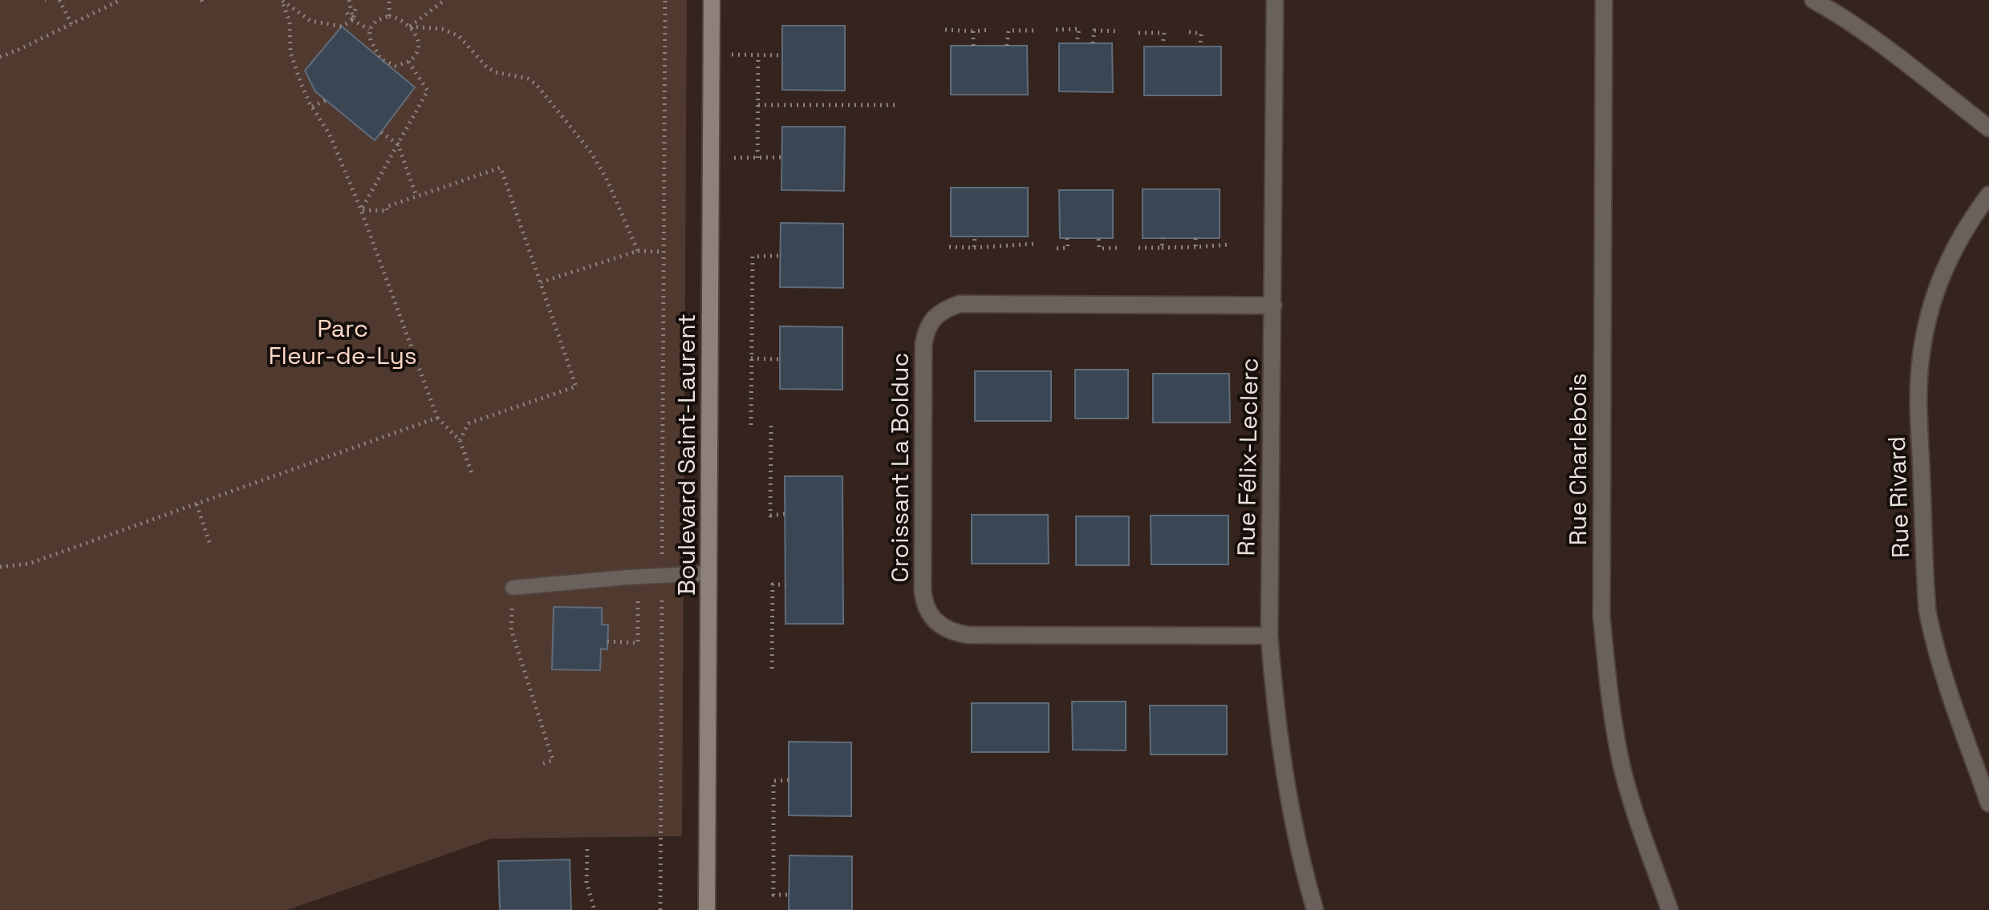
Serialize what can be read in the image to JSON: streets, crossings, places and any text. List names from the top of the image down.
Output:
{
  "streets": {
    "street": [
      "Boulevard Saint-Laurent",
      "Rue Félix-Leclerc",
      "Rue Charlebois",
      "Croissant La Bolduc",
      "Rue Rivard"
    ]
  },
  "crossings": [
    ["Rue Félix-Leclerc", "Croissant La Bolduc"]
  ],
  "parks": ["Parc Fleur-de-Lys"]
}
